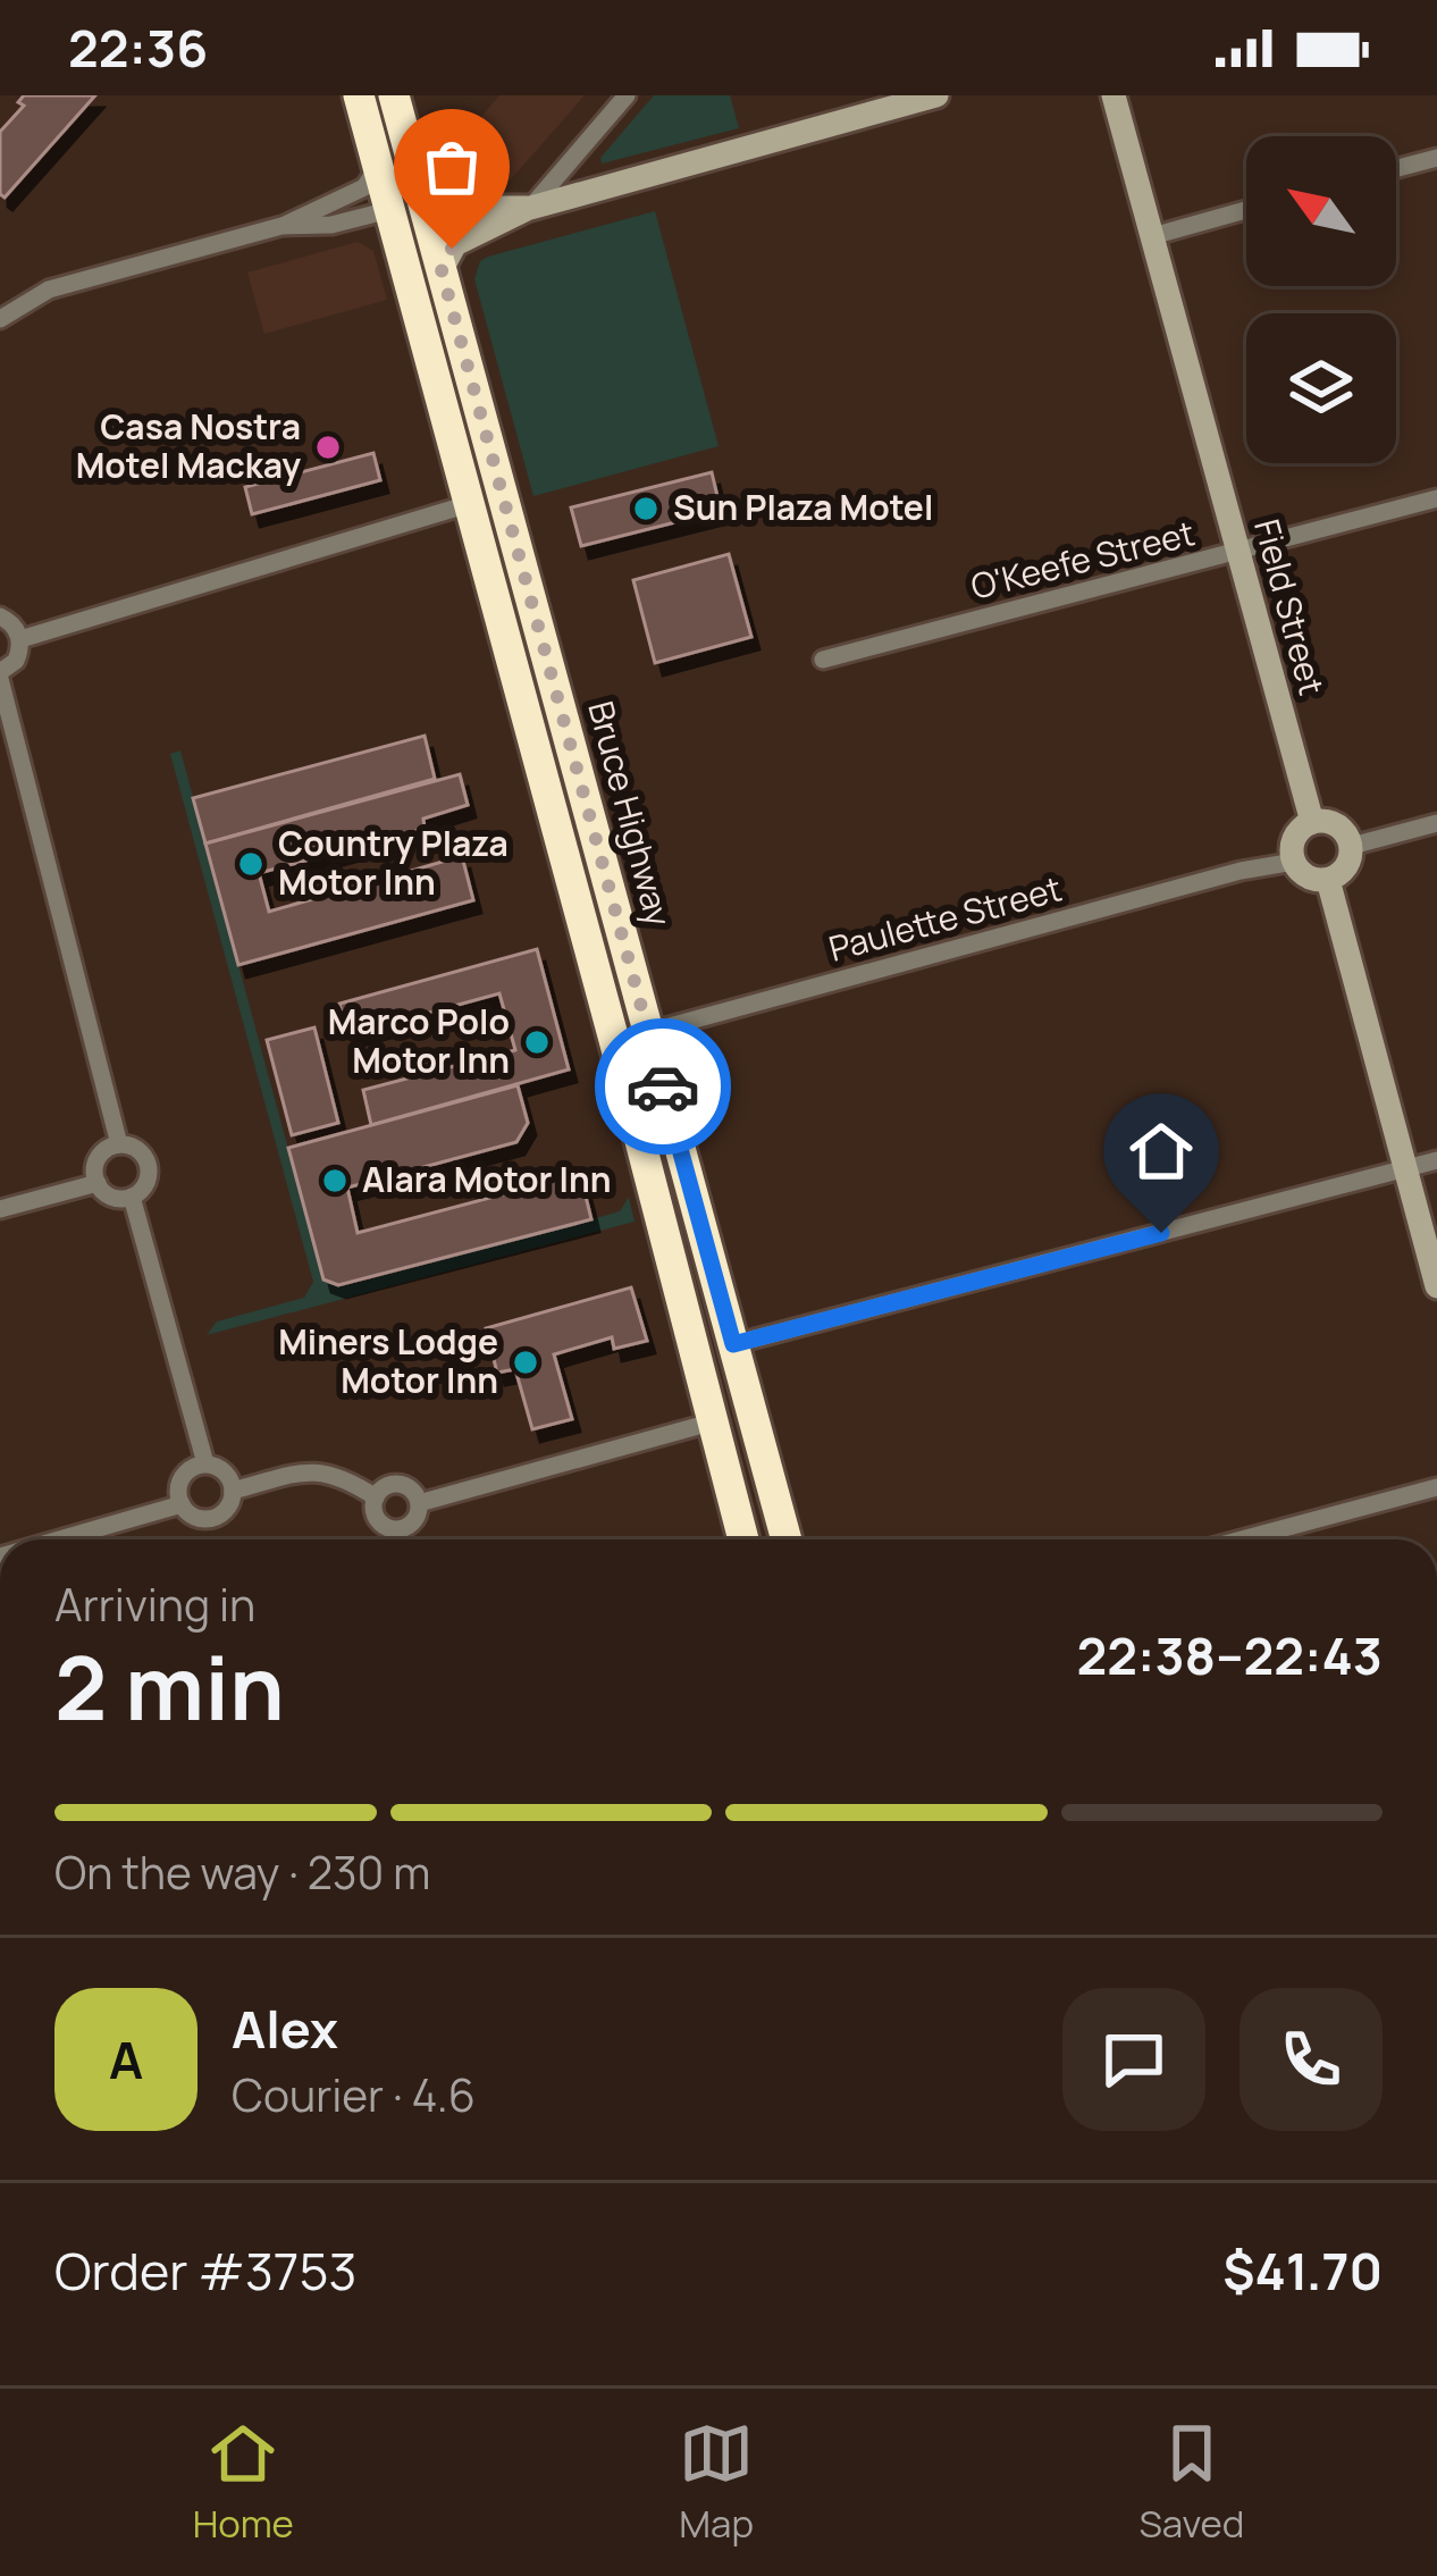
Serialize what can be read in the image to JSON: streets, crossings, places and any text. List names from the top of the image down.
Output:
{
  "streets": {
    "highway": ["Bruce Highway"],
    "street": ["O'Keefe Street", "Field Street", "Paulette Street"]
  },
  "crossings": [
    ["O'Keefe Street", "Field Street"],
    ["Field Street", "Paulette Street"],
    ["Bruce Highway", "Paulette Street"]
  ],
  "places": [
    "Casa Nostra Motel Mackay",
    "Sun Plaza Motel",
    "Country Plaza Motor Inn",
    "Marco Polo Motor Inn",
    "Alara Motor Inn",
    "Miners Lodge Motor Inn"
  ],
  "north": "top left",
  "page": {
    "status": "22:36",
    "heading": ["2 min", "Arriving in", "22:38–22:43"],
    "panel": [
      "Alex",
      "Courier · 4.6",
      "Order #3753",
      "$41.70"
    ],
    "bar": "On the way · 230 m",
    "round": "A",
    "tabs": ["Home", "Map", "Saved"]
  }
}
